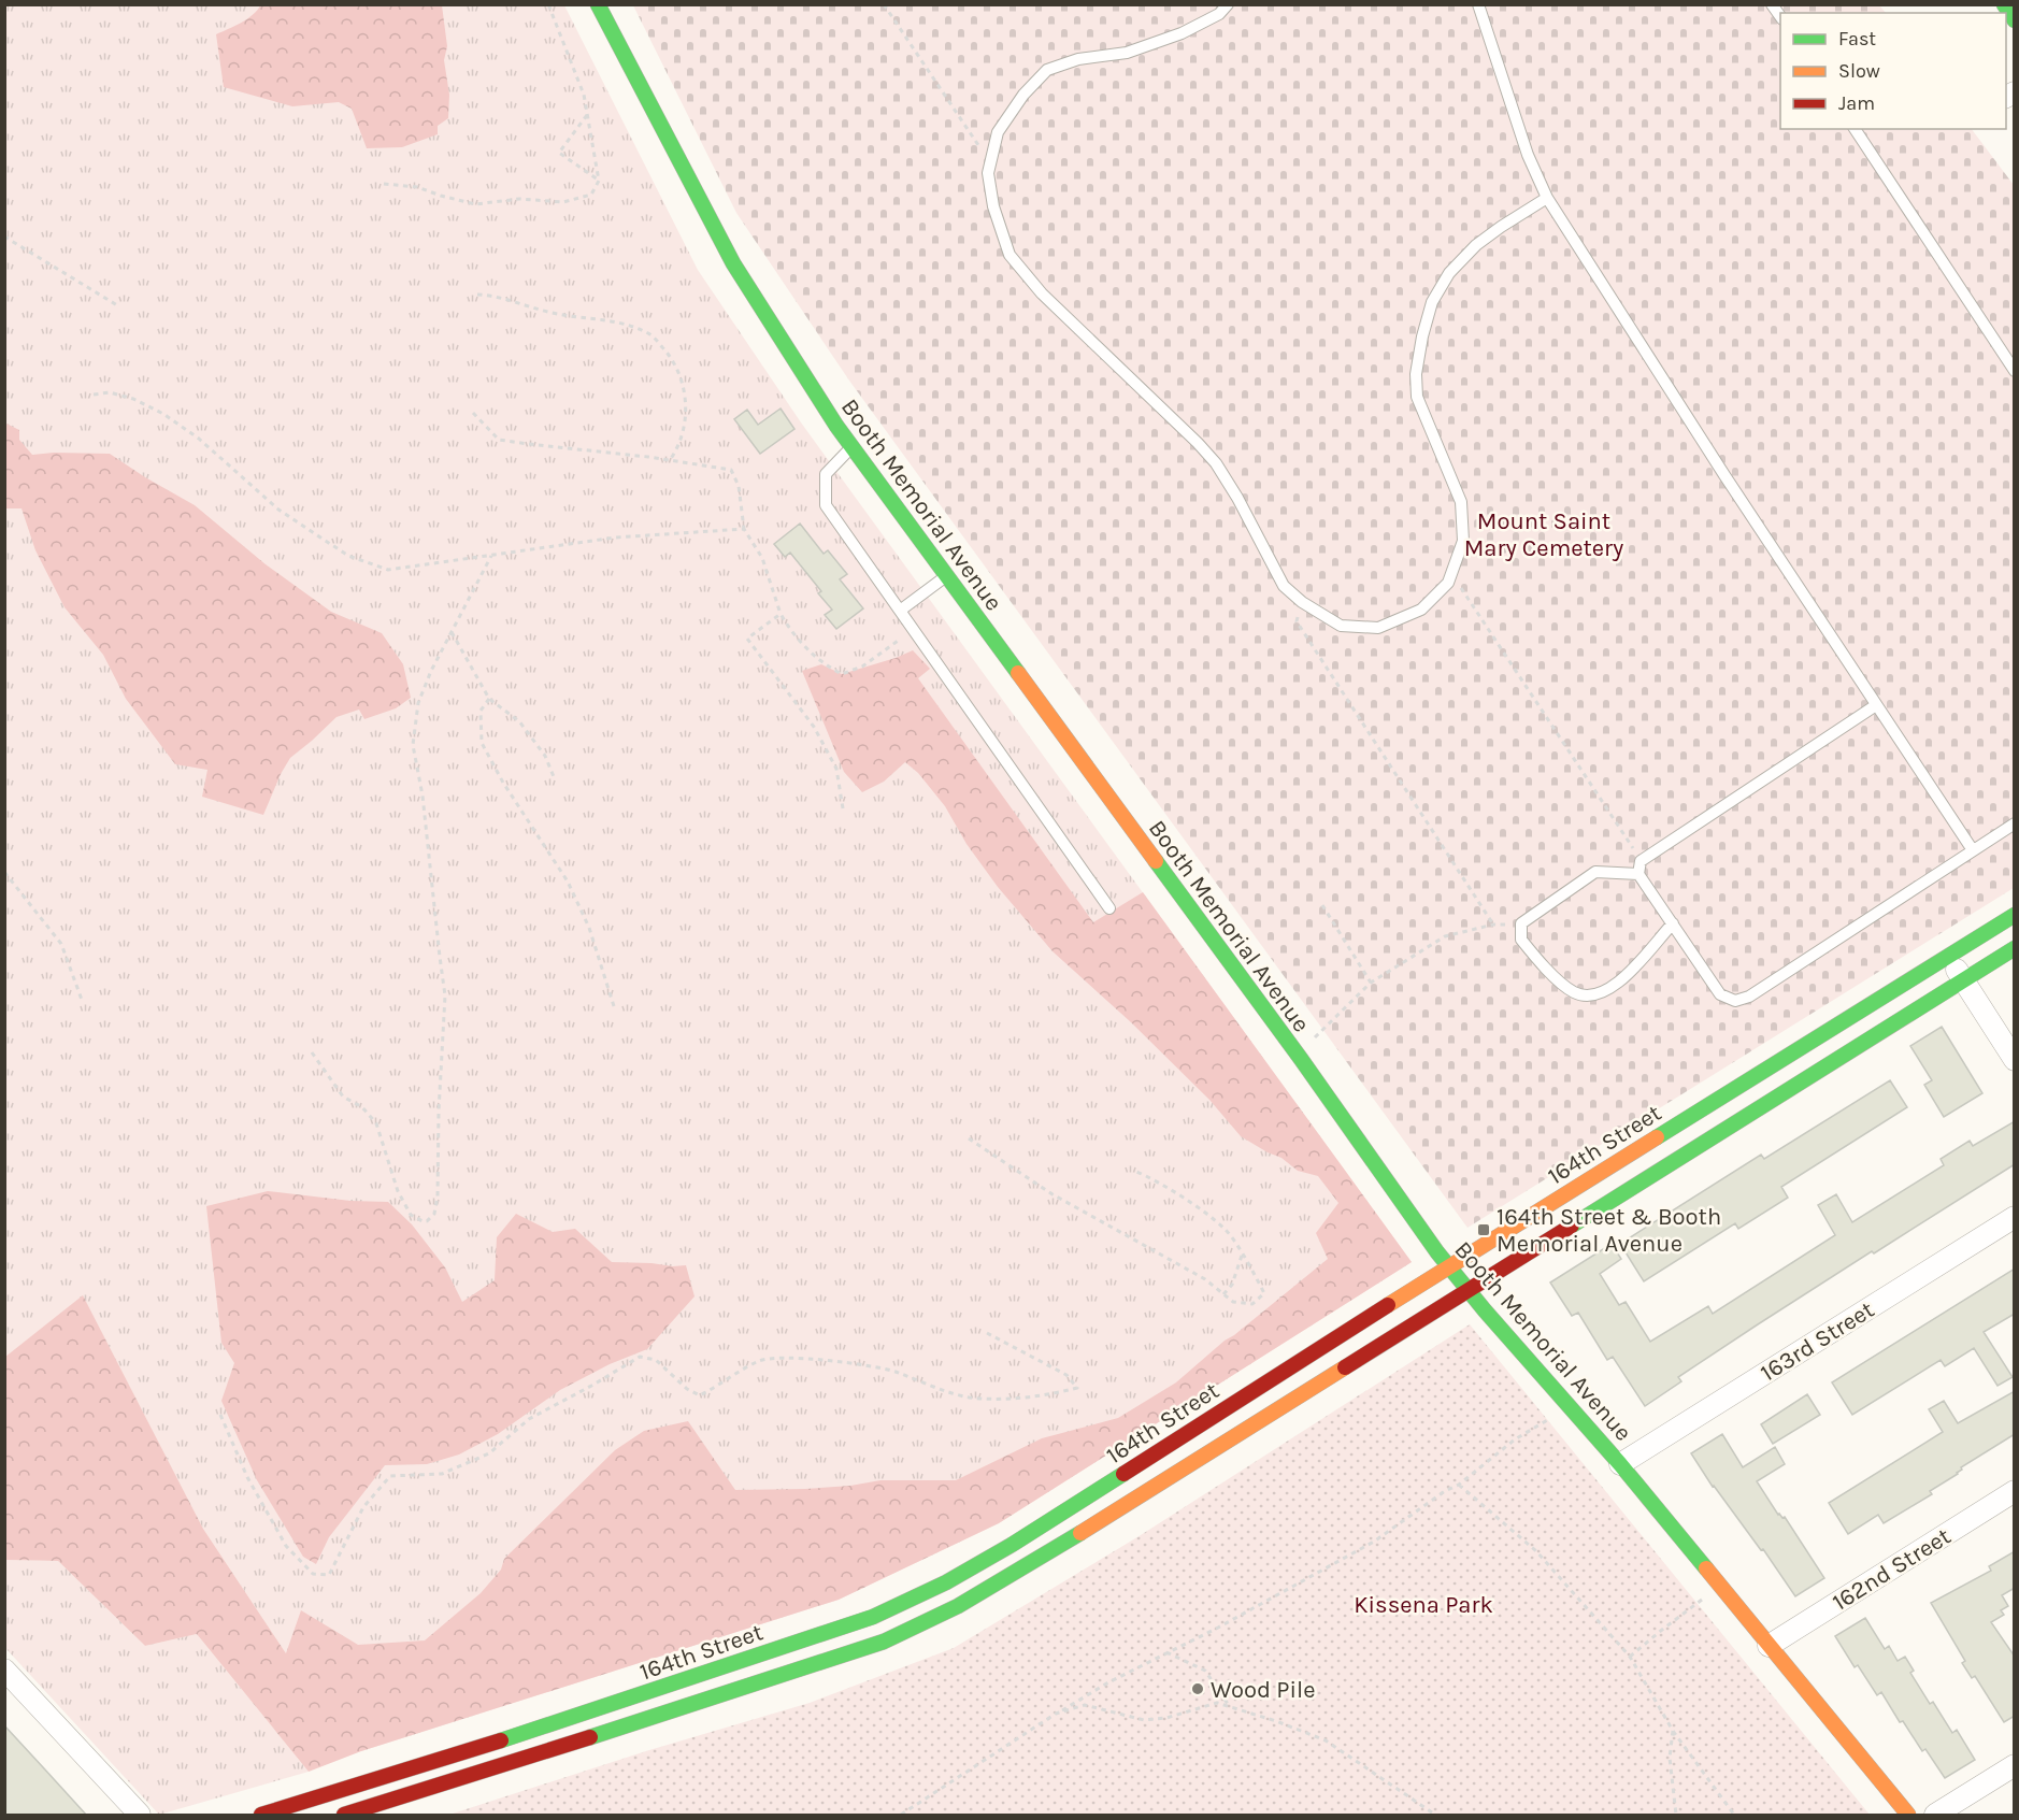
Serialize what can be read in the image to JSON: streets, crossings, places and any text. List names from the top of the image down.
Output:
{
  "streets": {
    "street": [
      "Booth Memorial Avenue",
      "164th Street",
      "163rd Street",
      "162nd Street"
    ]
  },
  "crossings": [
    ["Booth Memorial Avenue", "164th Street"],
    ["Booth Memorial Avenue", "163rd Street"],
    ["Booth Memorial Avenue", "162nd Street"]
  ],
  "parks": ["Mount Saint Mary Cemetery", "Kissena Park"],
  "places": {
    "transit": ["164th Street & Booth Memorial Avenue"],
    "other": ["Wood Pile"]
  },
  "legend": ["Fast", "Slow", "Jam"]
}
